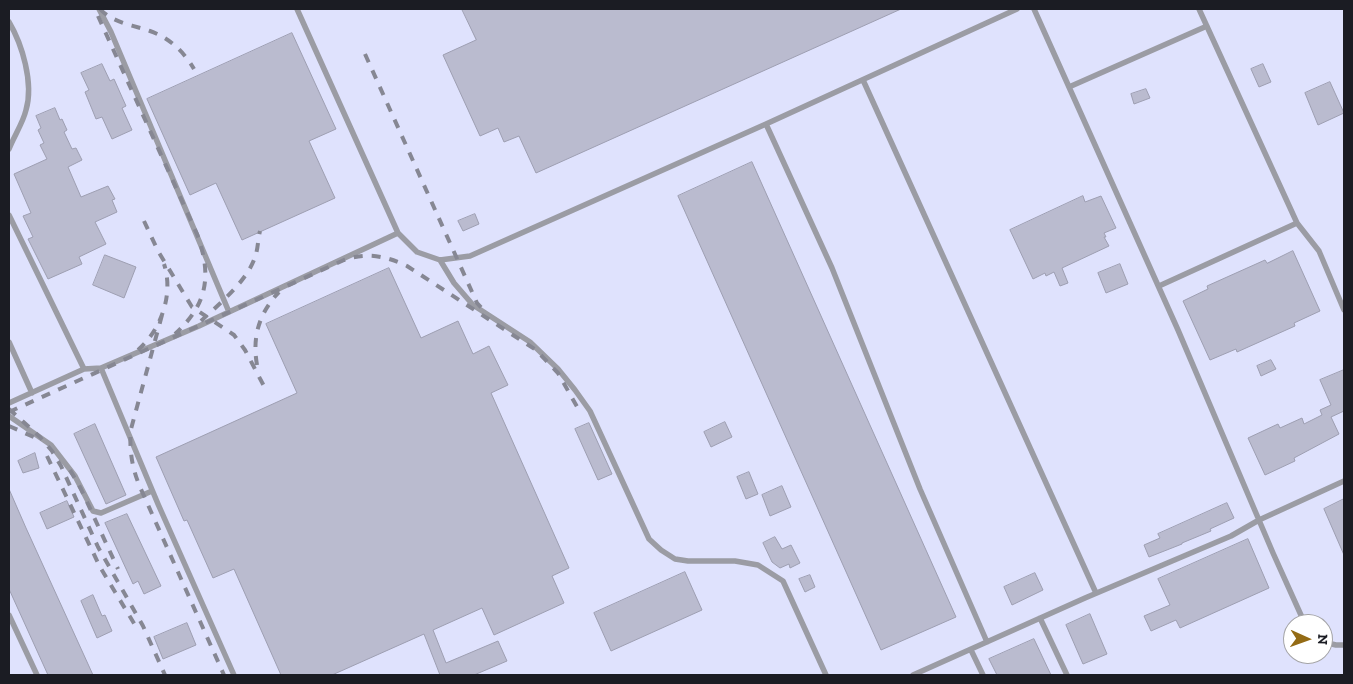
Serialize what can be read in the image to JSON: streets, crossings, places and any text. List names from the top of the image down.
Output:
{
  "north": "right"
}
